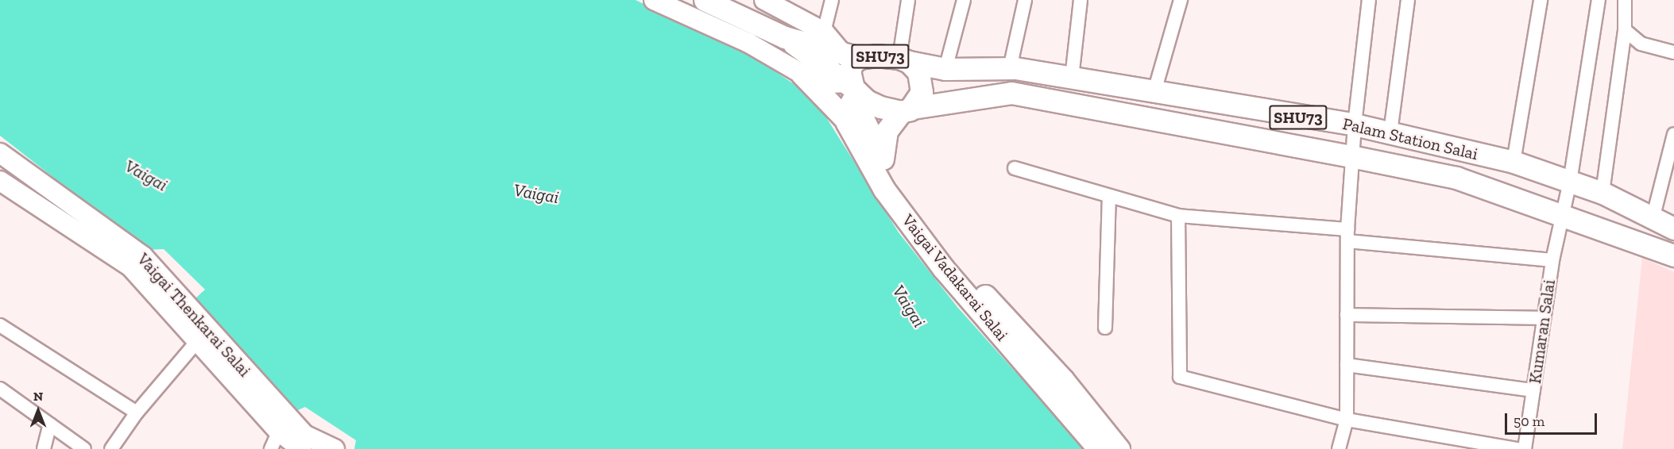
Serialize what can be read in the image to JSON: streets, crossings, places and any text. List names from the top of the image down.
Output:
{
  "streets": {
    "main road": ["SHU73", "Palam Station Salai", "Vaigai Vadakarai Salai"],
    "street": ["Vaigai Thenkarai Salai", "Kumaran Salai"]
  },
  "crossings": [
    ["SHU73", "Palam Station Salai"],
    ["SHU73", "Vaigai Vadakarai Salai"],
    ["Palam Station Salai", "Kumaran Salai"]
  ],
  "water": ["Vaigai"],
  "scale_bar": "50 m",
  "north": "top"
}
